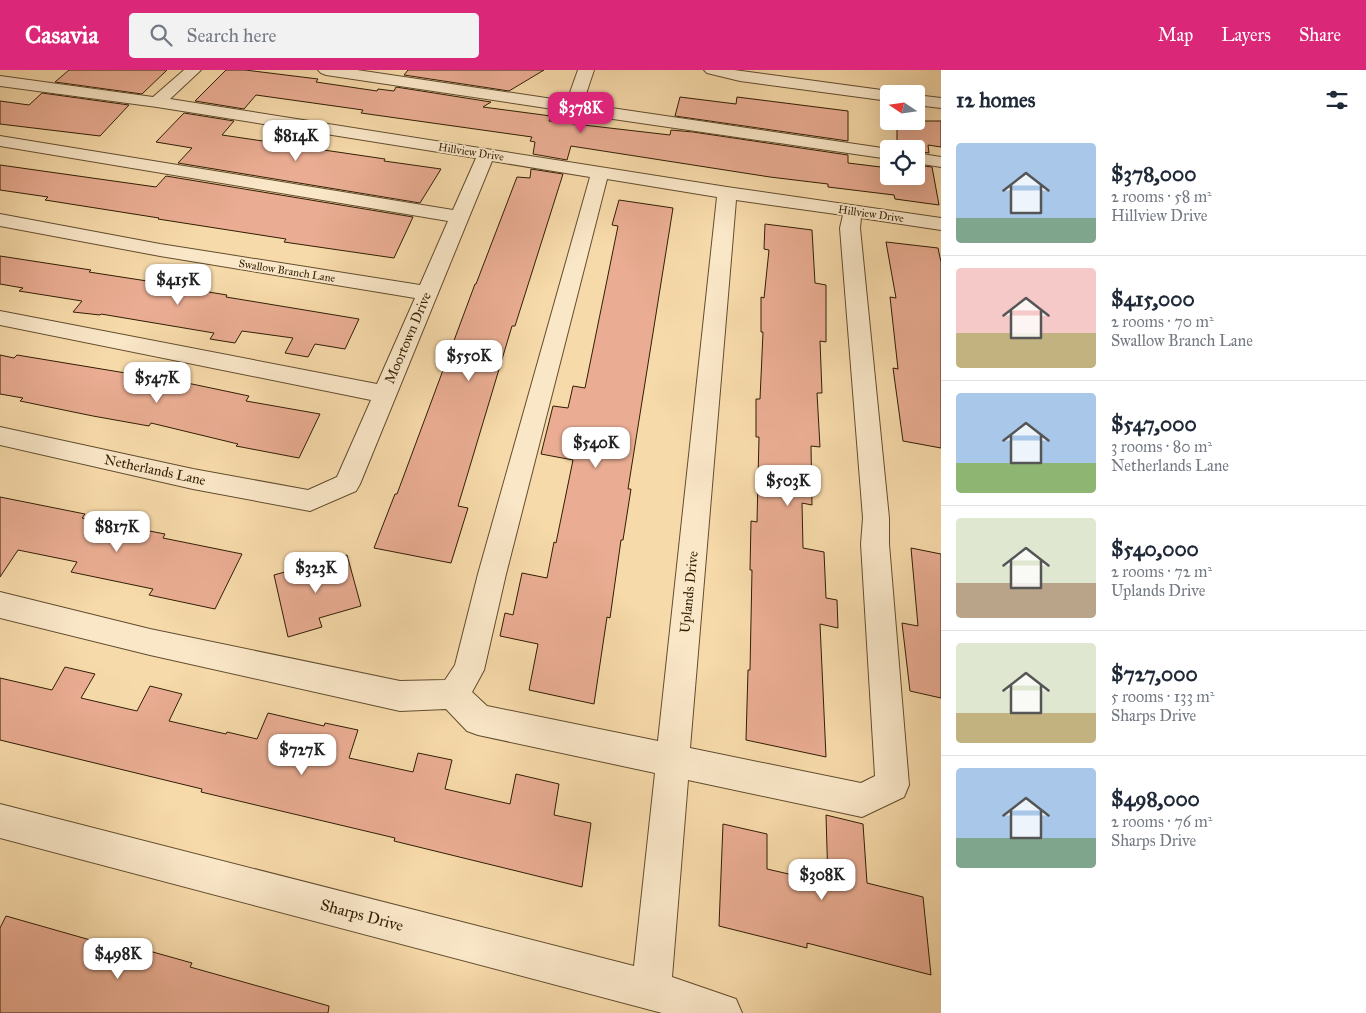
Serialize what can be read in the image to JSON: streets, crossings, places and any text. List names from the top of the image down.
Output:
{
  "streets": {
    "street": [
      "Hillview Drive",
      "Swallow Branch Lane",
      "Moortown Drive",
      "Netherlands Lane",
      "Uplands Drive",
      "Sharps Drive"
    ]
  },
  "crossings": [
    ["Hillview Drive", "Moortown Drive"],
    ["Hillview Drive", "Uplands Drive"],
    ["Swallow Branch Lane", "Moortown Drive"],
    ["Moortown Drive", "Netherlands Lane"],
    ["Uplands Drive", "Sharps Drive"]
  ],
  "north": "left",
  "page": {
    "header": "Casavia",
    "search": "Search here",
    "nav": ["Map", "Layers", "Share"],
    "heading": "12 homes",
    "price": [
      "$378K",
      "$814K",
      "$415K",
      "$550K",
      "$547K",
      "$540K",
      "$503K",
      "$817K",
      "$323K",
      "$727K",
      "$308K",
      "$498K"
    ],
    "list": [
      {
        "name": "$378,000",
        "note": "2 rooms · 58 m² · Hillview Drive"
      },
      {
        "name": "$415,000",
        "note": "2 rooms · 70 m² · Swallow Branch Lane"
      },
      {
        "name": "$547,000",
        "note": "3 rooms · 80 m² · Netherlands Lane"
      },
      {
        "name": "$540,000",
        "note": "2 rooms · 72 m² · Uplands Drive"
      },
      {
        "name": "$727,000",
        "note": "5 rooms · 133 m² · Sharps Drive"
      },
      {
        "name": "$498,000",
        "note": "2 rooms · 76 m² · Sharps Drive"
      }
    ]
  }
}
